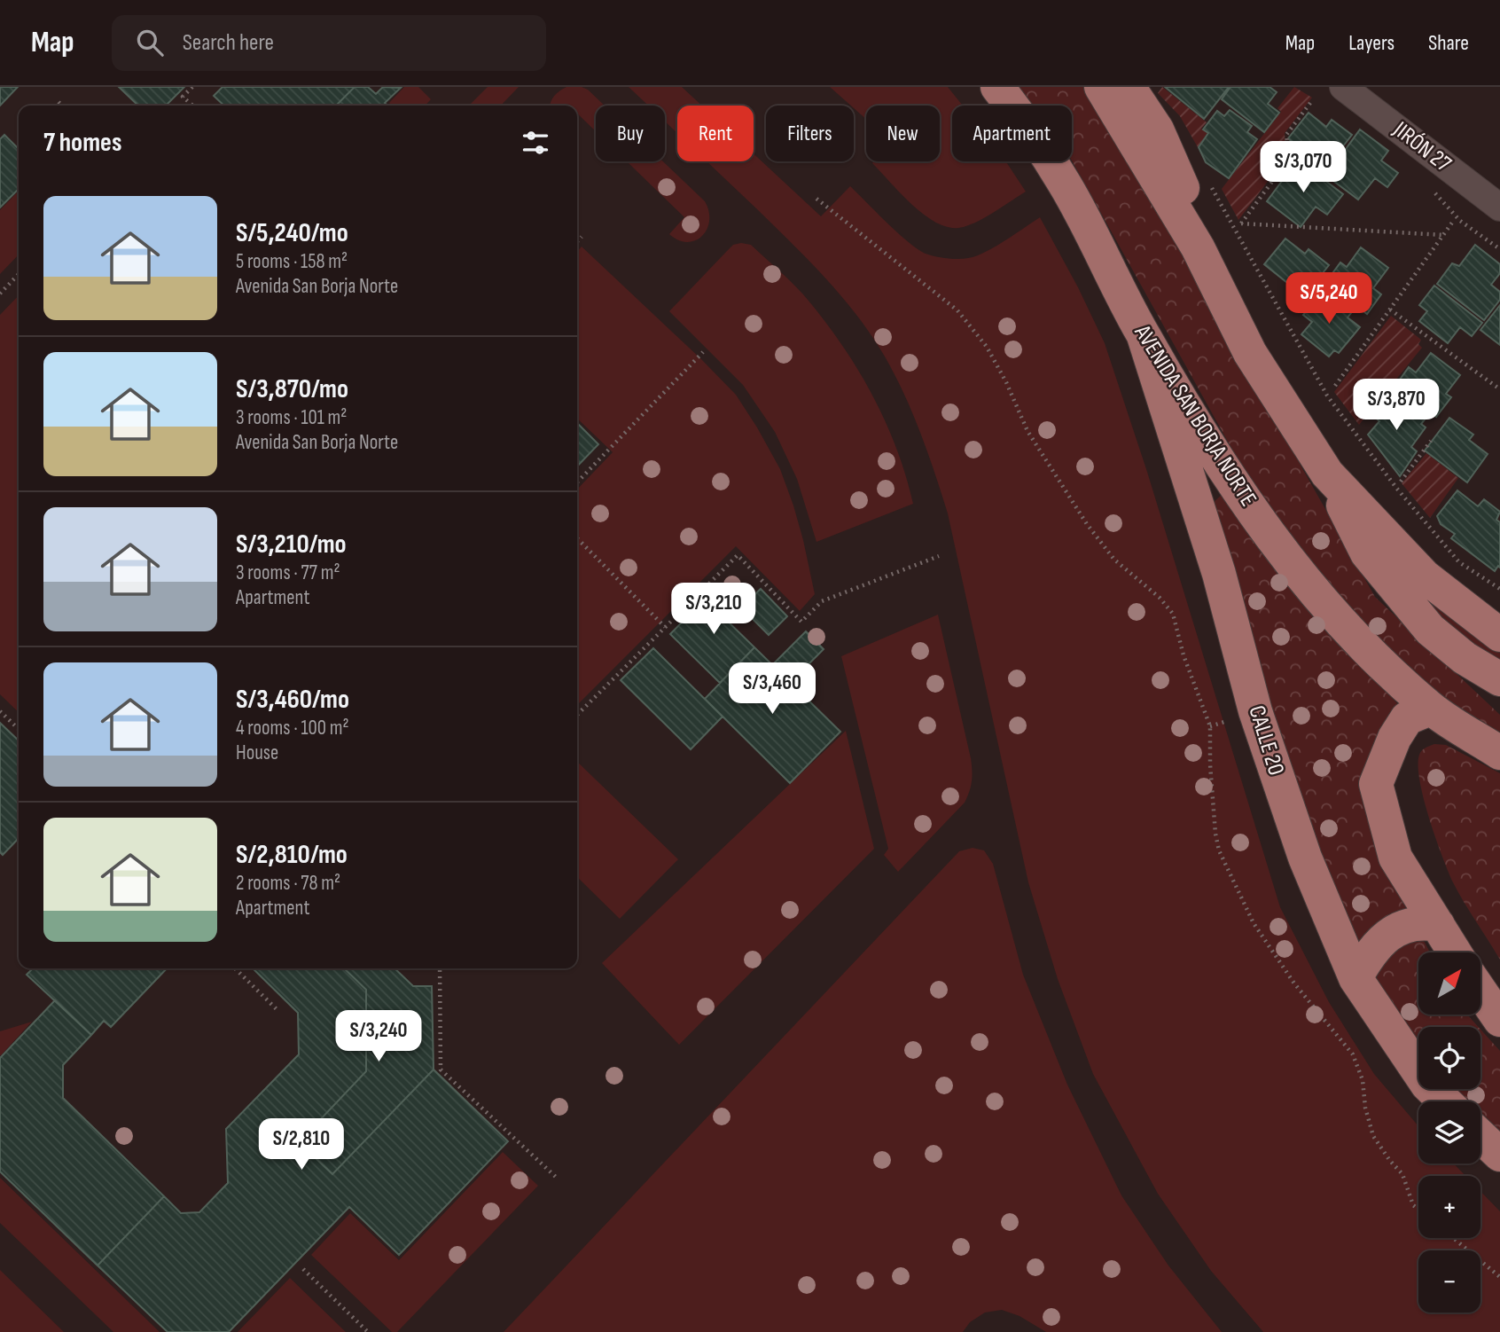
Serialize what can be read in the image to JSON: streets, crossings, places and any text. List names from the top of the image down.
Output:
{
  "streets": {
    "main road": ["AVENIDA SAN BORJA NORTE", "CALLE 20"],
    "street": ["JIRÓN 27"]
  },
  "crossings": [
    ["AVENIDA SAN BORJA NORTE", "CALLE 20"]
  ],
  "north": "top right",
  "page": {
    "header": "Map",
    "search": "Search here",
    "nav": ["Map", "Layers", "Share"],
    "chip": [
      "Buy",
      "Rent",
      "Filters",
      "New",
      "Apartment"
    ],
    "heading": "7 homes",
    "price": [
      "S/3,070",
      "S/5,240",
      "S/3,870",
      "S/3,210",
      "S/3,460",
      "S/3,240",
      "S/2,810"
    ],
    "list": [
      {
        "name": "S/5,240/mo",
        "note": "5 rooms · 158 m² · Avenida San Borja Norte"
      },
      {
        "name": "S/3,870/mo",
        "note": "3 rooms · 101 m² · Avenida San Borja Norte"
      },
      {
        "name": "S/3,210/mo",
        "note": "3 rooms · 77 m² · Apartment"
      },
      {
        "name": "S/3,460/mo",
        "note": "4 rooms · 100 m² · House"
      },
      {
        "name": "S/2,810/mo",
        "note": "2 rooms · 78 m² · Apartment"
      }
    ],
    "map_buttons": ["+", "−"]
  }
}
